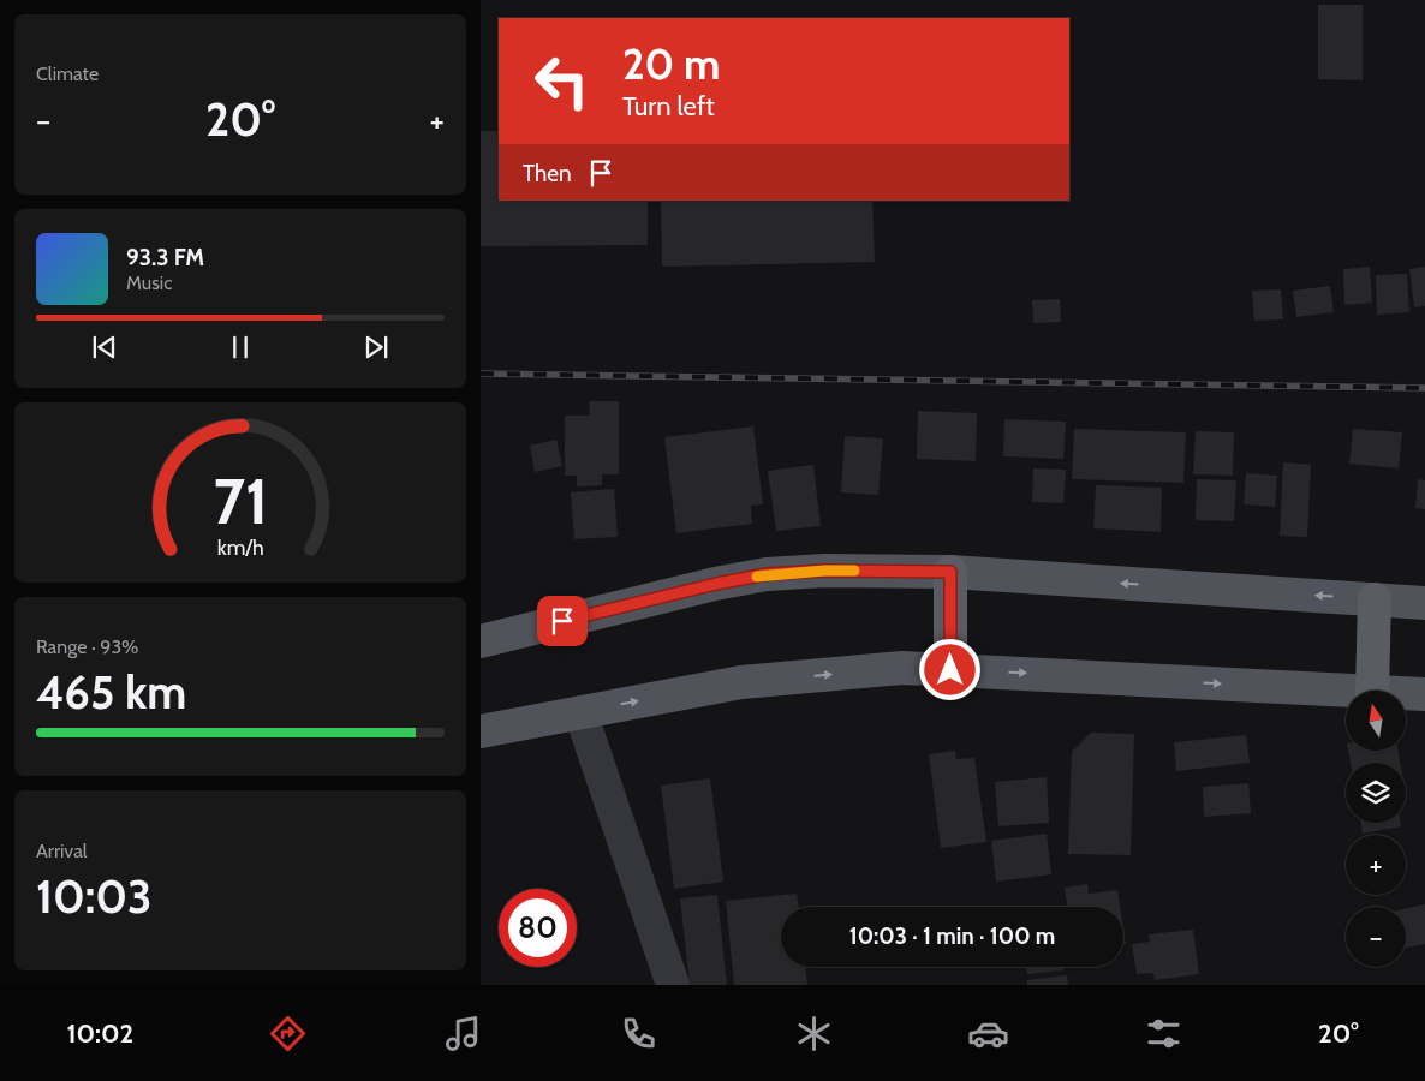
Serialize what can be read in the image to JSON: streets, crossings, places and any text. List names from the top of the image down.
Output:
{
  "north": "top",
  "page": {
    "tile": [
      "Climate",
      ["Range · 93%", "465 km"],
      ["Arrival", "10:03"]
    ],
    "turn": ["20 m", "Turn left"],
    "heat": ["−", "20°", "+"],
    "then": "Then",
    "song": ["93.3 FM", "Music"],
    "map_buttons": ["+", "−"],
    "limit": "80",
    "trip": "10:03 · 1 min · 100 m",
    "tabs": ["10:02", "20°"],
    "gauge": ["71", "km/h"]
  }
}
